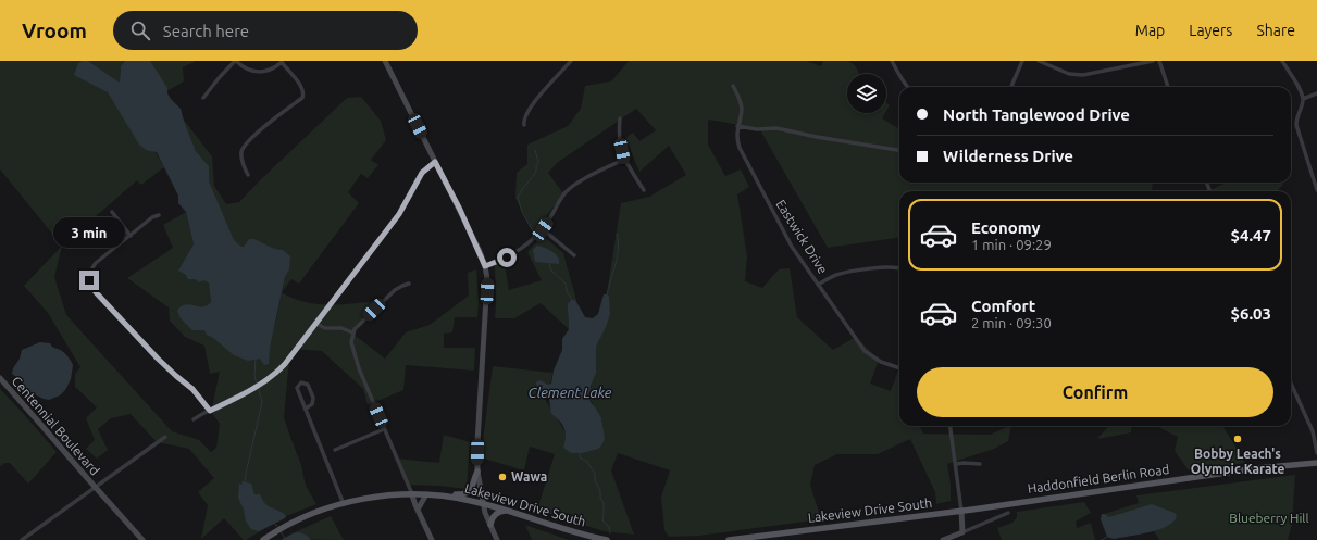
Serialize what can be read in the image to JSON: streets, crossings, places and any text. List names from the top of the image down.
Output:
{
  "streets": {
    "main road": ["Haddonfield Berlin Road", "Lakeview Drive South"],
    "street": ["Eastwick Drive", "Centennial Boulevard"]
  },
  "crossings": [
    ["Haddonfield Berlin Road", "Lakeview Drive South"]
  ],
  "water": ["Clement Lake"],
  "parks": ["Blueberry Hill"],
  "places": ["Bobby Leach's Olympic Karate", "Wawa"],
  "page": {
    "header": "Vroom",
    "search": "Search here",
    "nav": ["Map", "Layers", "Share"],
    "banner": ["North Tanglewood Drive", "Wilderness Drive"],
    "list": [
      {
        "name": "Economy",
        "note": "1 min · 09:29",
        "value": "$4.47"
      },
      {
        "name": "Comfort",
        "note": "2 min · 09:30",
        "value": "$6.03"
      }
    ],
    "bubble": "3 min",
    "buttons": "Confirm"
  }
}
